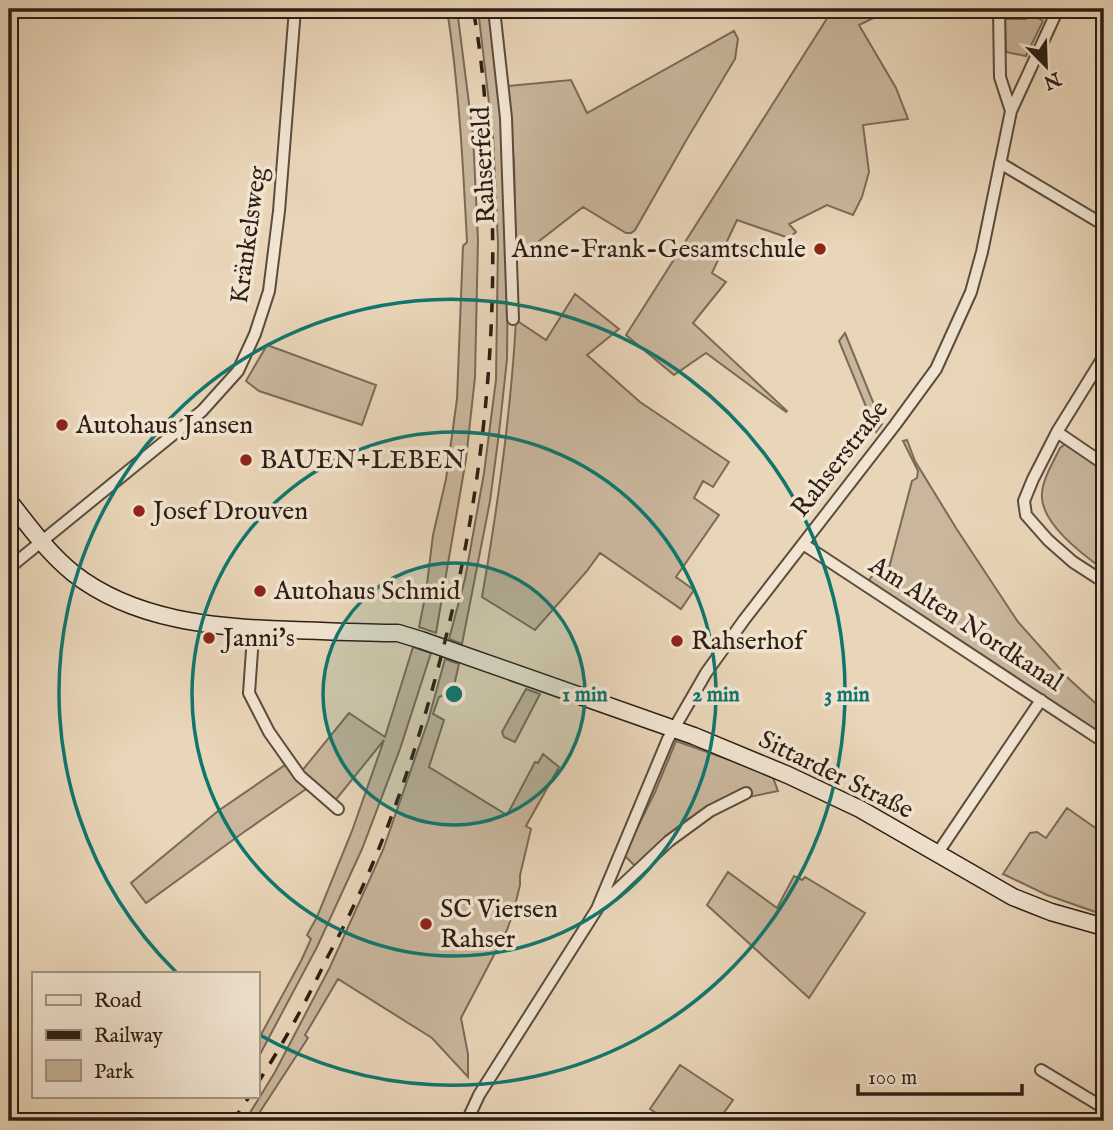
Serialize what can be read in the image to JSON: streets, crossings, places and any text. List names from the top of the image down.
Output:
{
  "streets": {
    "street": [
      "Rahserfeld",
      "Kränkelsweg",
      "Rahserstraße",
      "Am Alten Nordkanal",
      "Sittarder Straße"
    ]
  },
  "crossings": [
    ["Kränkelsweg", "Sittarder Straße"],
    ["Rahserstraße", "Am Alten Nordkanal"],
    ["Rahserstraße", "Sittarder Straße"]
  ],
  "places": [
    "Anne-Frank-Gesamtschule",
    "Autohaus Jansen",
    "BAUEN+LEBEN",
    "Josef Drouven",
    "Autohaus Schmid",
    "Janni's",
    "Rahserhof",
    "SC Viersen Rahser"
  ],
  "legend": ["Road", "Railway", "Park"],
  "scale_bar": "100 m",
  "north": "bottom right",
  "rings": ["1 min", "2 min", "3 min"]
}
